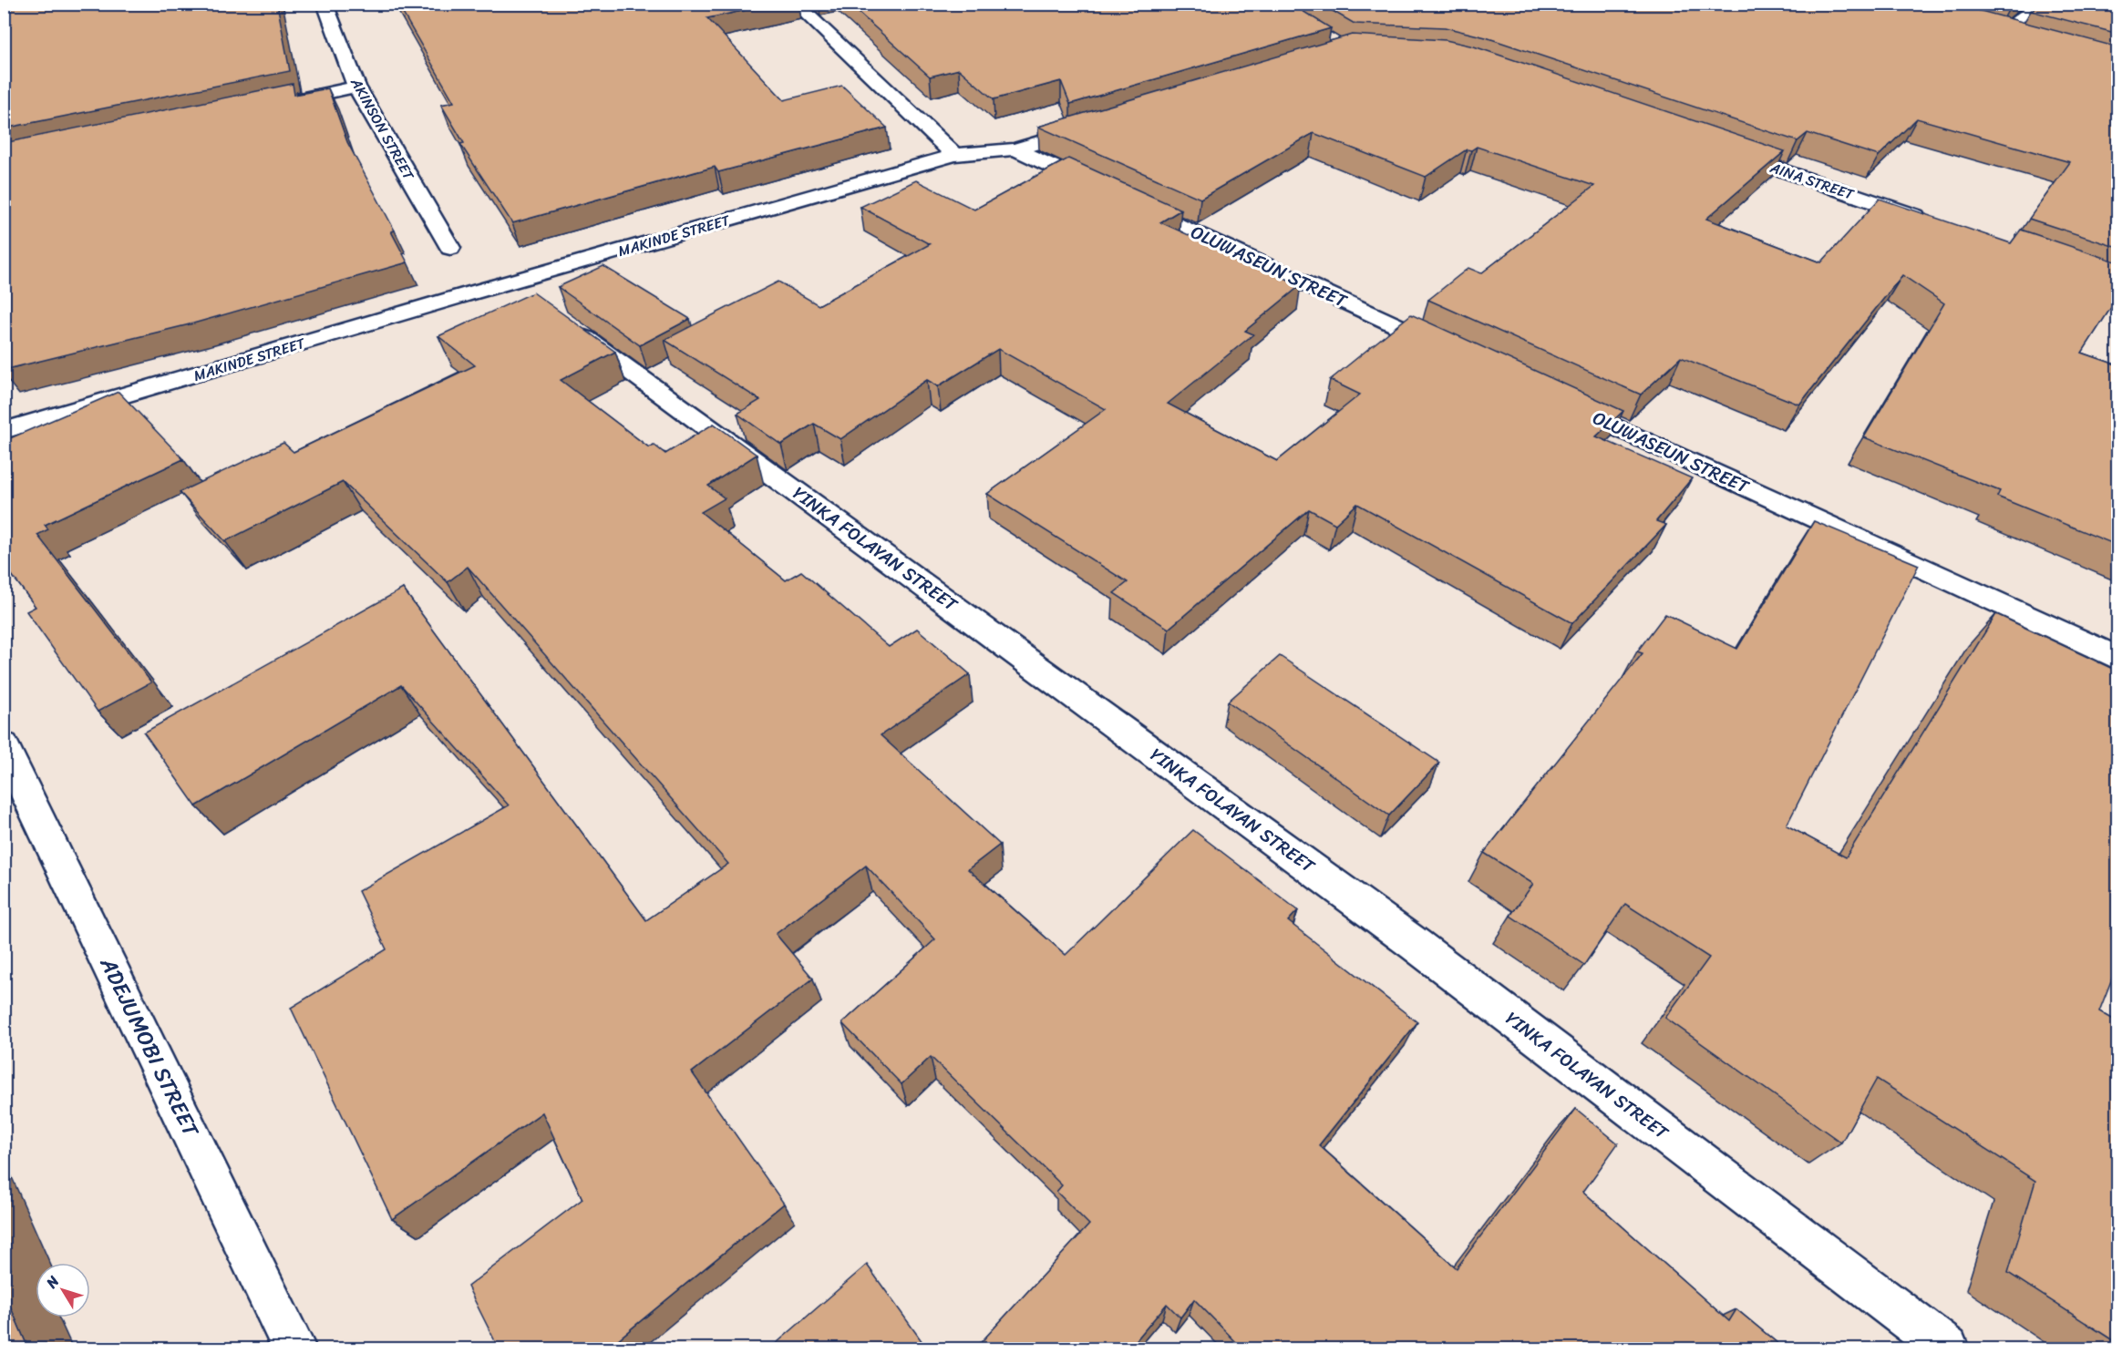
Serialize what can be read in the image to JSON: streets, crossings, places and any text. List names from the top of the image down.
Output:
{
  "streets": {
    "street": [
      "AKINSON STREET",
      "AINA STREET",
      "MAKINDE STREET",
      "OLUWASEUN STREET",
      "YINKA FOLAYAN STREET",
      "ADEJUMOBI STREET"
    ]
  },
  "crossings": [
    ["MAKINDE STREET", "OLUWASEUN STREET"]
  ],
  "north": "top left"
}
